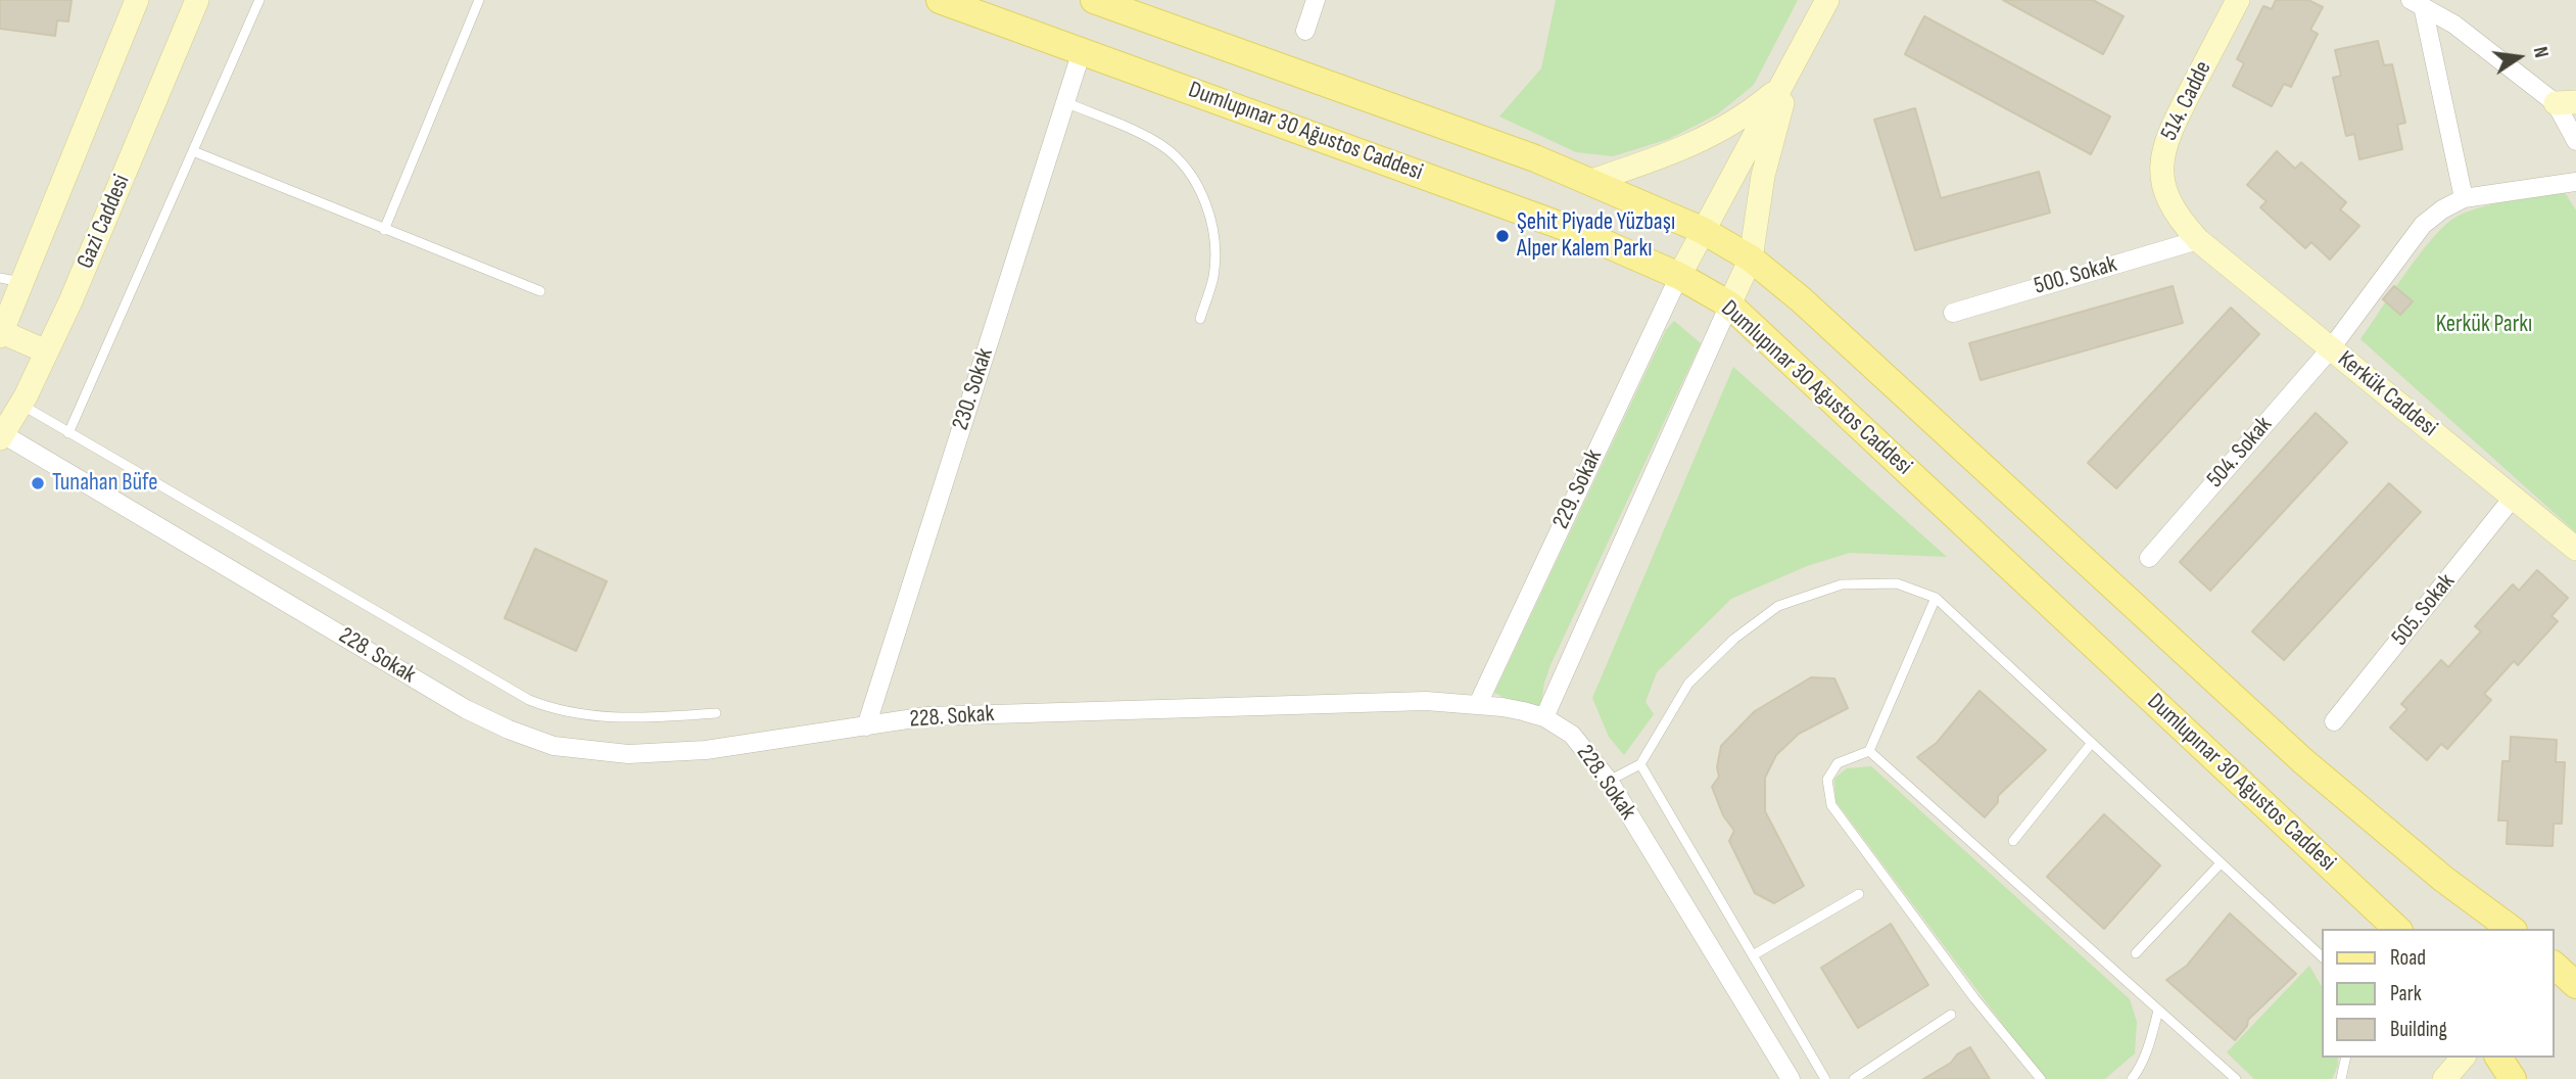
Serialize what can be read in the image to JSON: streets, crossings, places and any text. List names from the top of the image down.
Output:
{
  "streets": {
    "main road": [
      "514. Cadde",
      "Dumlupınar 30 Ağustos Caddesi",
      "Gazi Caddesi",
      "Kerkük Caddesi"
    ],
    "street": [
      "500. Sokak",
      "230. Sokak",
      "504. Sokak",
      "229. Sokak",
      "505. Sokak",
      "228. Sokak"
    ]
  },
  "crossings": [
    ["514. Cadde", "500. Sokak"],
    ["514. Cadde", "Kerkük Caddesi"],
    ["Dumlupınar 30 Ağustos Caddesi", "230. Sokak"],
    ["Dumlupınar 30 Ağustos Caddesi", "229. Sokak"],
    ["Gazi Caddesi", "228. Sokak"],
    ["500. Sokak", "Kerkük Caddesi"],
    ["230. Sokak", "228. Sokak"],
    ["Kerkük Caddesi", "504. Sokak"],
    ["Kerkük Caddesi", "505. Sokak"],
    ["229. Sokak", "228. Sokak"]
  ],
  "parks": ["Kerkük Parkı"],
  "places": ["Şehit Piyade Yüzbaşı Alper Kalem Parkı", "Tunahan Büfe"],
  "legend": ["Road", "Park", "Building"],
  "north": "right"
}
